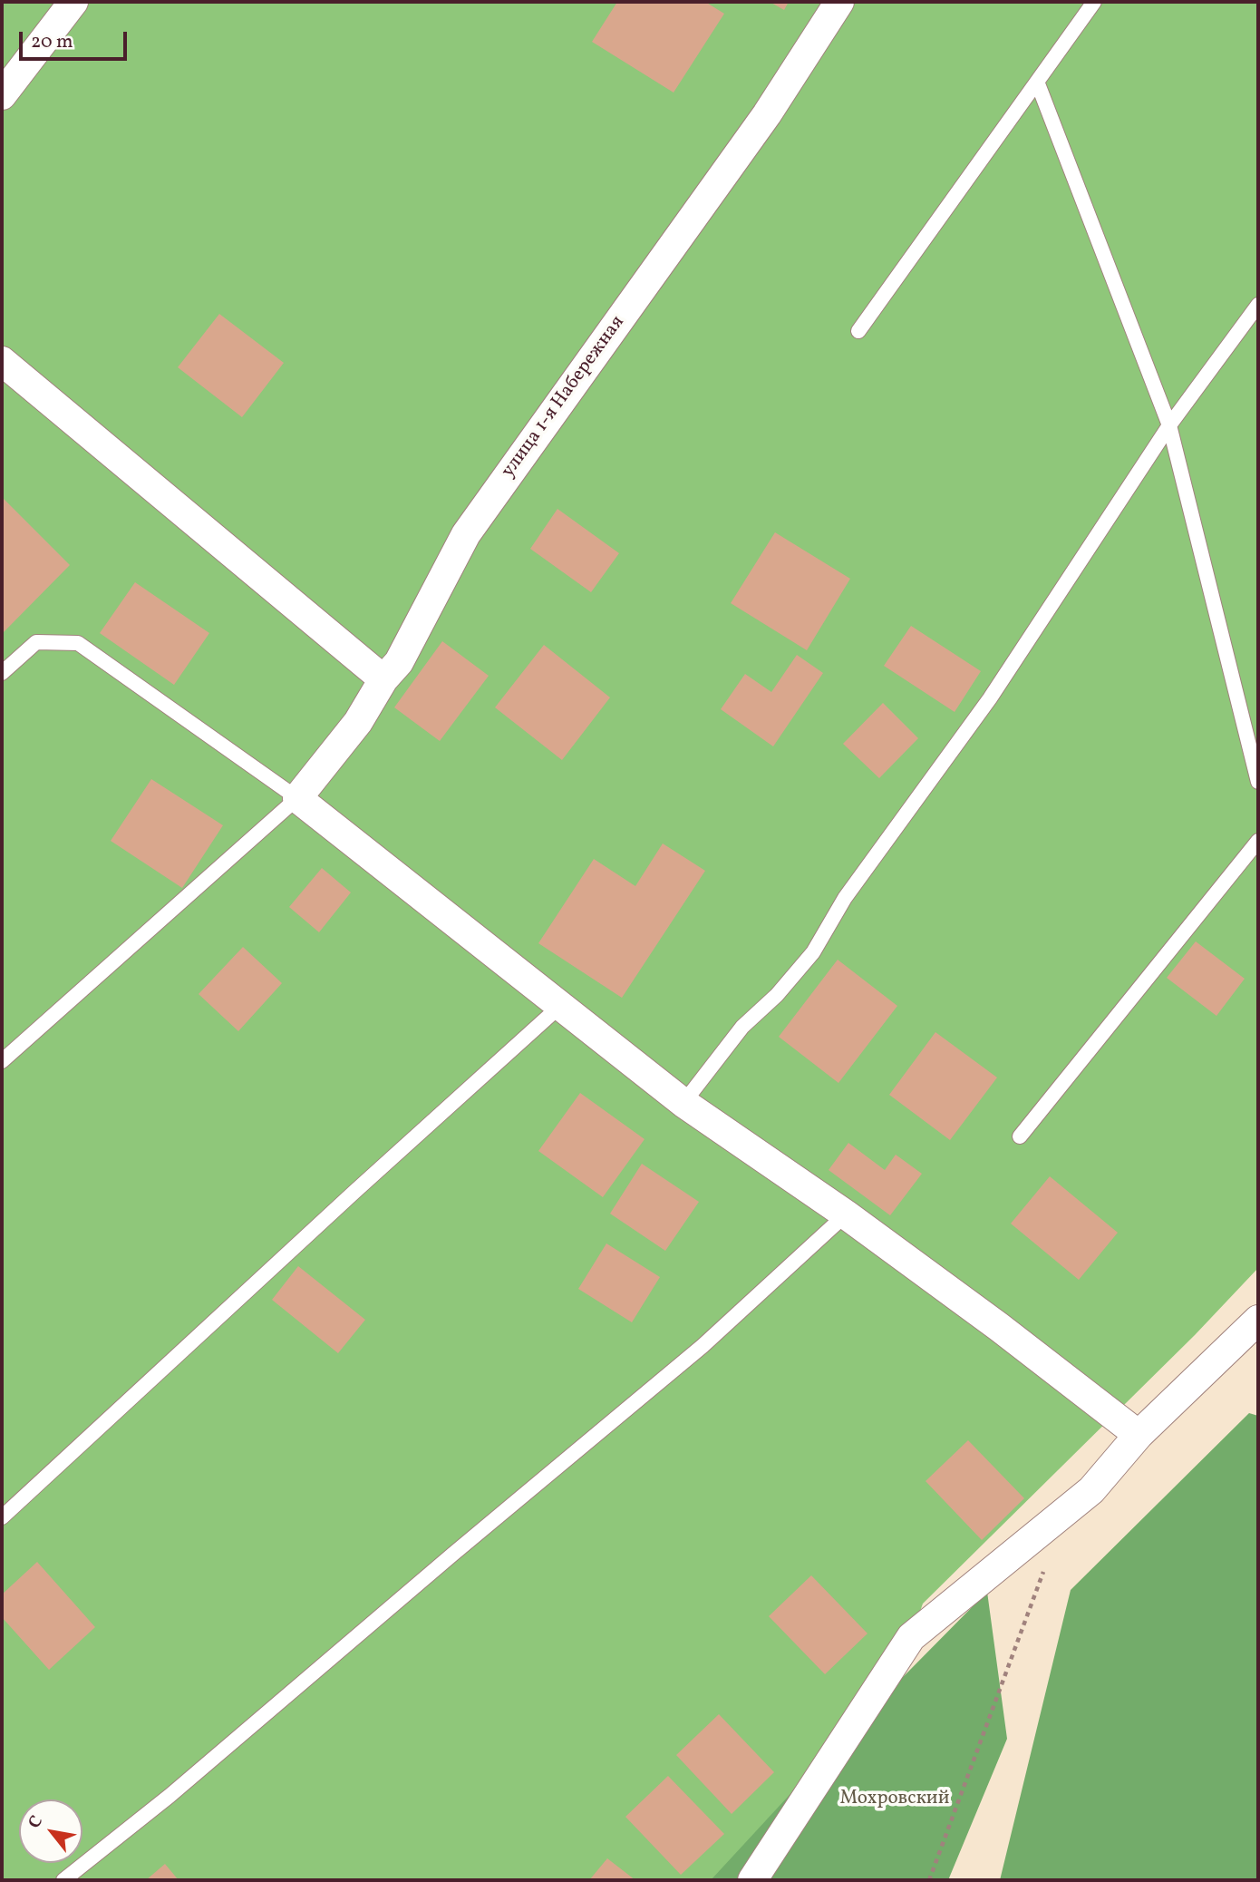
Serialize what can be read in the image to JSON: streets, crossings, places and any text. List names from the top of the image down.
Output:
{
  "streets": {
    "street": ["улица 1-я Набережная"]
  },
  "parks": ["Мохровский"],
  "scale_bar": "20 m",
  "north": "top left"
}
